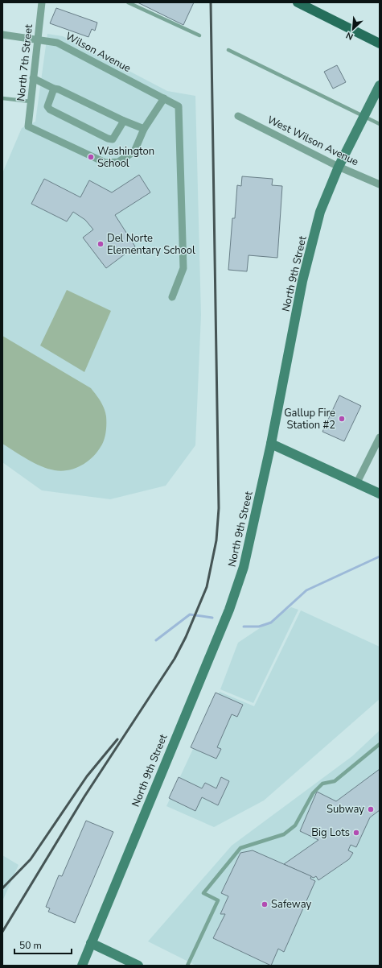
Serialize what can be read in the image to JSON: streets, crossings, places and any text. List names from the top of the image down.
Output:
{
  "streets": {
    "main road": ["North 9th Street"],
    "street": ["Wilson Avenue", "North 7th Street", "West Wilson Avenue"]
  },
  "crossings": [
    ["Wilson Avenue", "North 7th Street"],
    ["West Wilson Avenue", "North 9th Street"]
  ],
  "places": [
    "Washington School",
    "Del Norte Elementary School",
    "Gallup Fire Station #2",
    "Subway",
    "Big Lots",
    "Safeway"
  ],
  "scale_bar": "50 m",
  "north": "bottom left"
}
